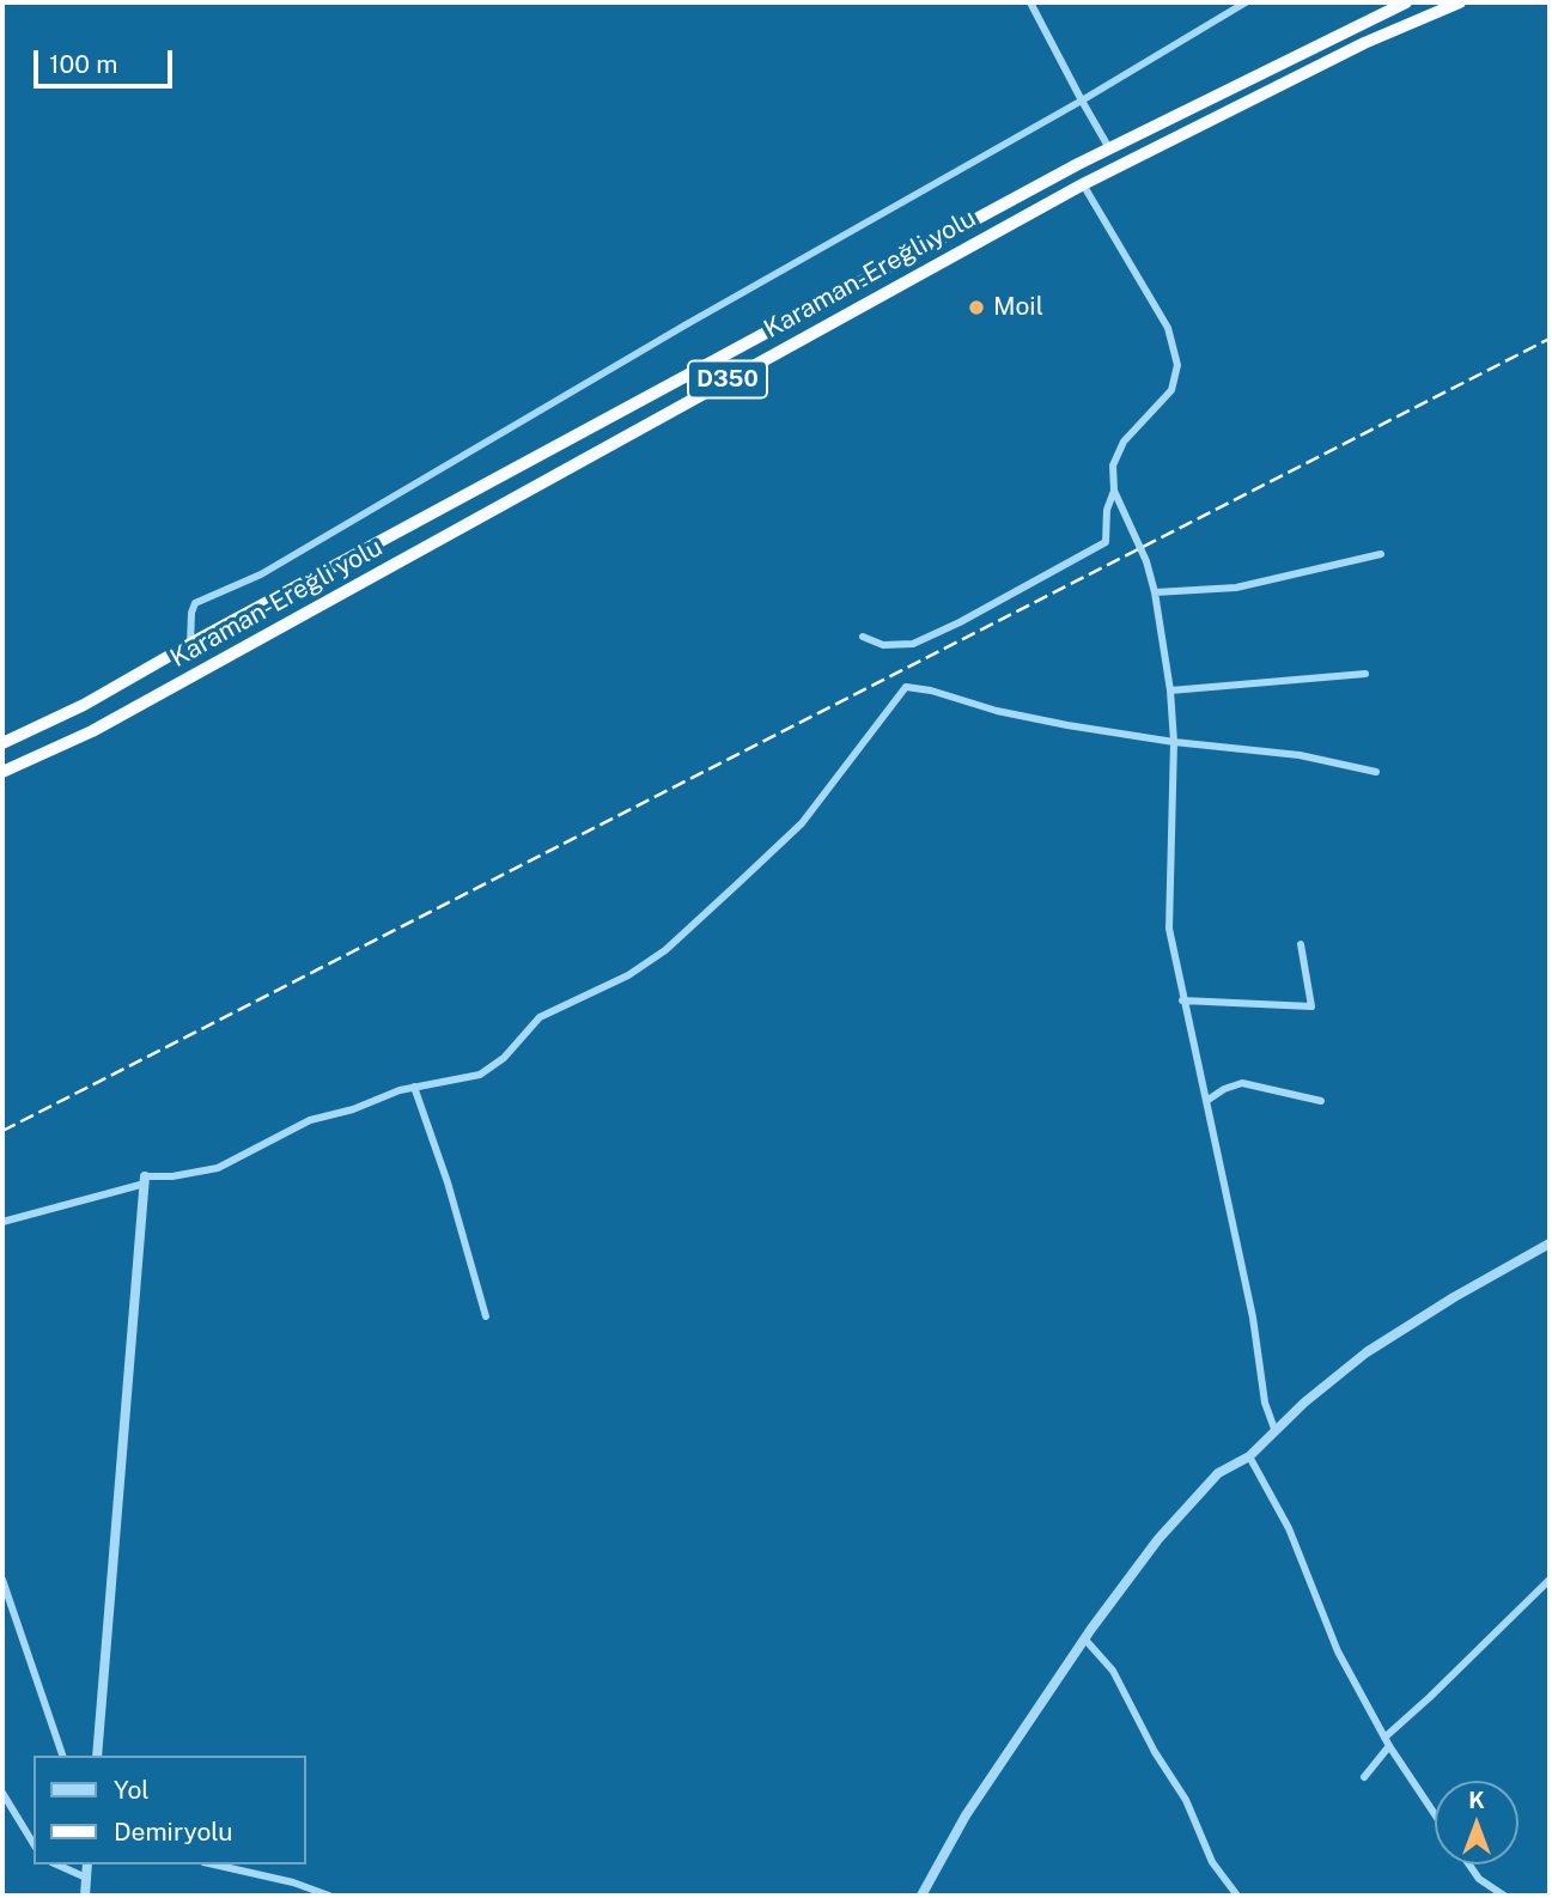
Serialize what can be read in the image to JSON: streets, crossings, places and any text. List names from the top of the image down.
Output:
{
  "streets": {
    "highway": ["Karaman-Ereğli yolu", "D350"]
  },
  "places": ["Moil"],
  "legend": ["Yol", "Demiryolu"],
  "scale_bar": "100 m",
  "north": "top"
}
